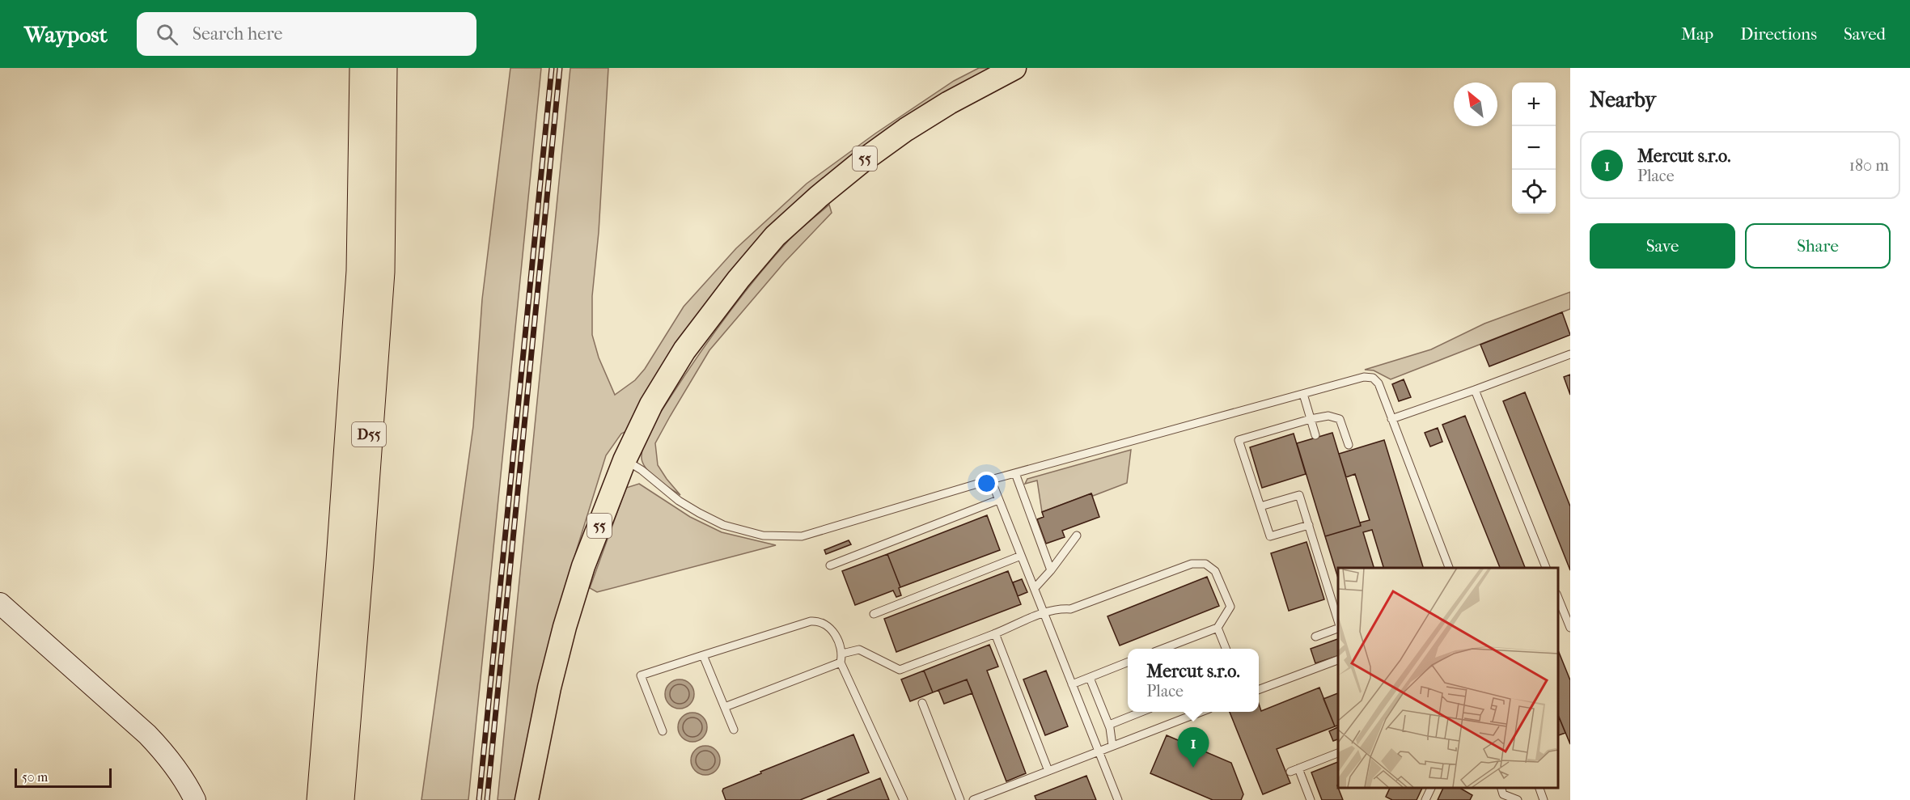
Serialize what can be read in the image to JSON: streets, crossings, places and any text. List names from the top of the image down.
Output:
{
  "streets": {
    "highway": ["D55"],
    "main road": ["55"]
  },
  "scale_bar": "50 m",
  "north": "top left",
  "page": {
    "header": "Waypost",
    "search": "Search here",
    "nav": ["Map", "Directions", "Saved"],
    "heading": "Nearby",
    "map_buttons": ["+", "−"],
    "list": [
      {
        "mark": "1",
        "name": "Mercut s.r.o.",
        "note": "Place",
        "value": "180 m"
      }
    ],
    "buttons": ["Save", "Share"],
    "popup": ["Mercut s.r.o.", "Place"],
    "pins": "1",
    "scale": "50 m"
  }
}
